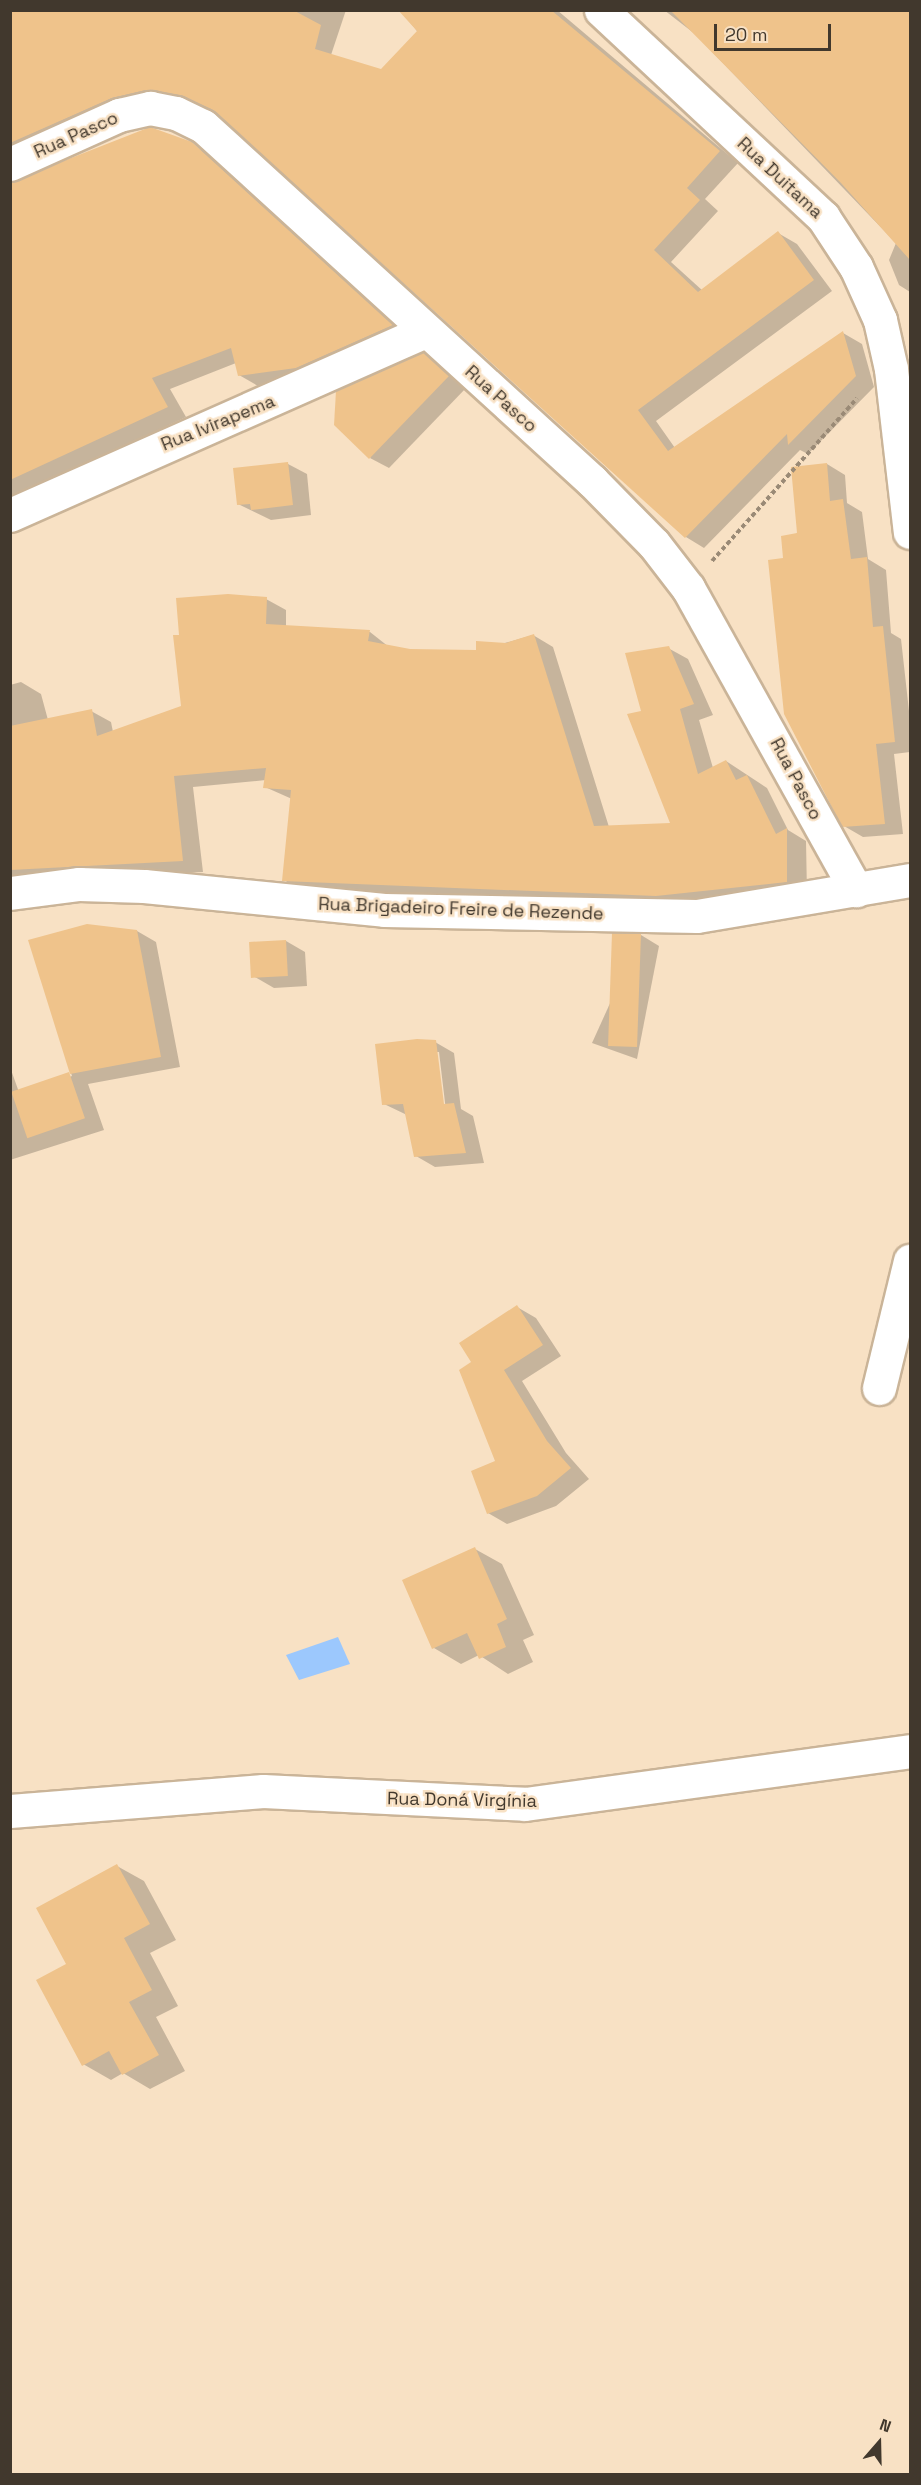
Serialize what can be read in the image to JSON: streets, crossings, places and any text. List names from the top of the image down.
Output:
{
  "streets": {
    "street": [
      "Rua Pasco",
      "Rua Duitama",
      "Rua Ivirapema",
      "Rua Brigadeiro Freire de Rezende",
      "Rua Doná Virgínia"
    ]
  },
  "crossings": [
    ["Rua Pasco", "Rua Ivirapema"],
    ["Rua Pasco", "Rua Brigadeiro Freire de Rezende"]
  ],
  "scale_bar": "20 m",
  "north": "top"
}
